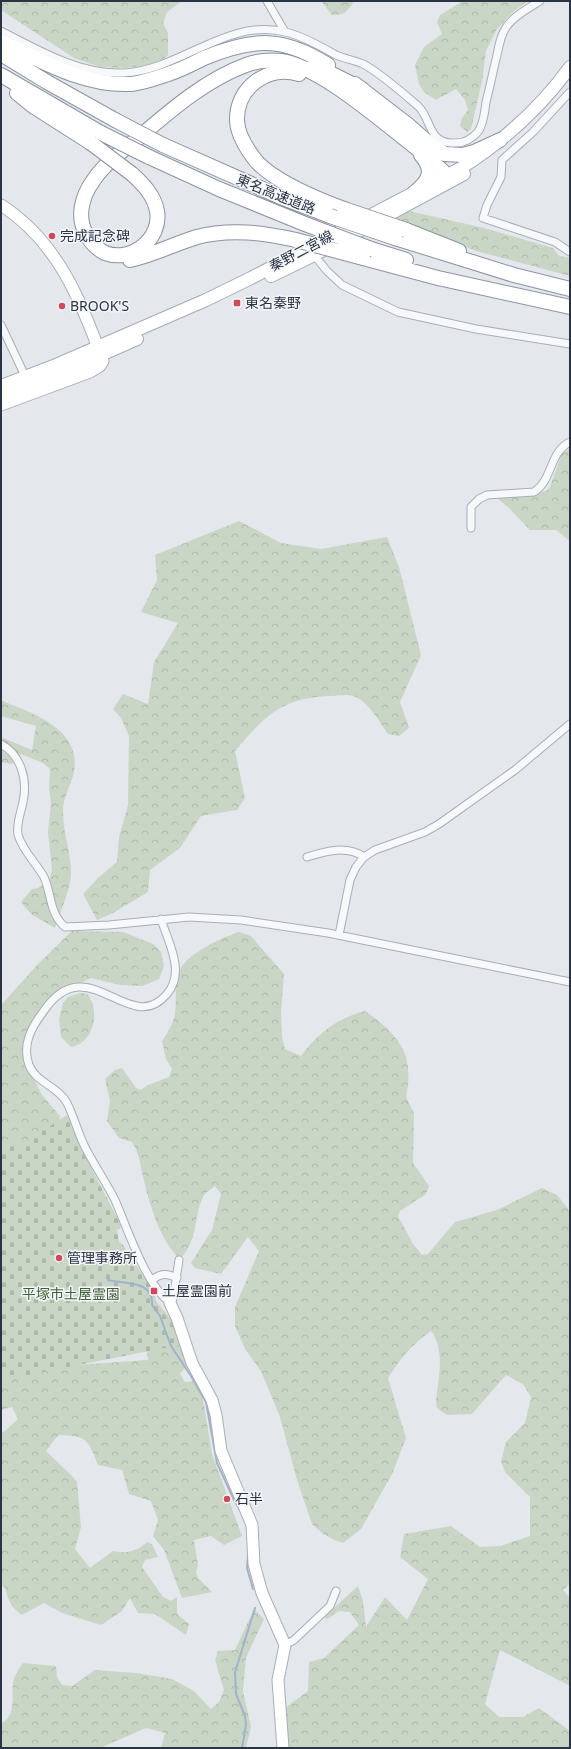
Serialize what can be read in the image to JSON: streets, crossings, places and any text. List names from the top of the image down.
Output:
{
  "streets": {
    "highway": ["東名高速道路"],
    "main road": ["秦野二宮線"]
  },
  "parks": ["平塚市土屋霊園"],
  "places": {
    "other": [
      "完成記念碑",
      "BROOK'S",
      "管理事務所",
      "石半"
    ],
    "transit": ["東名秦野", "土屋霊園前"]
  }
}
